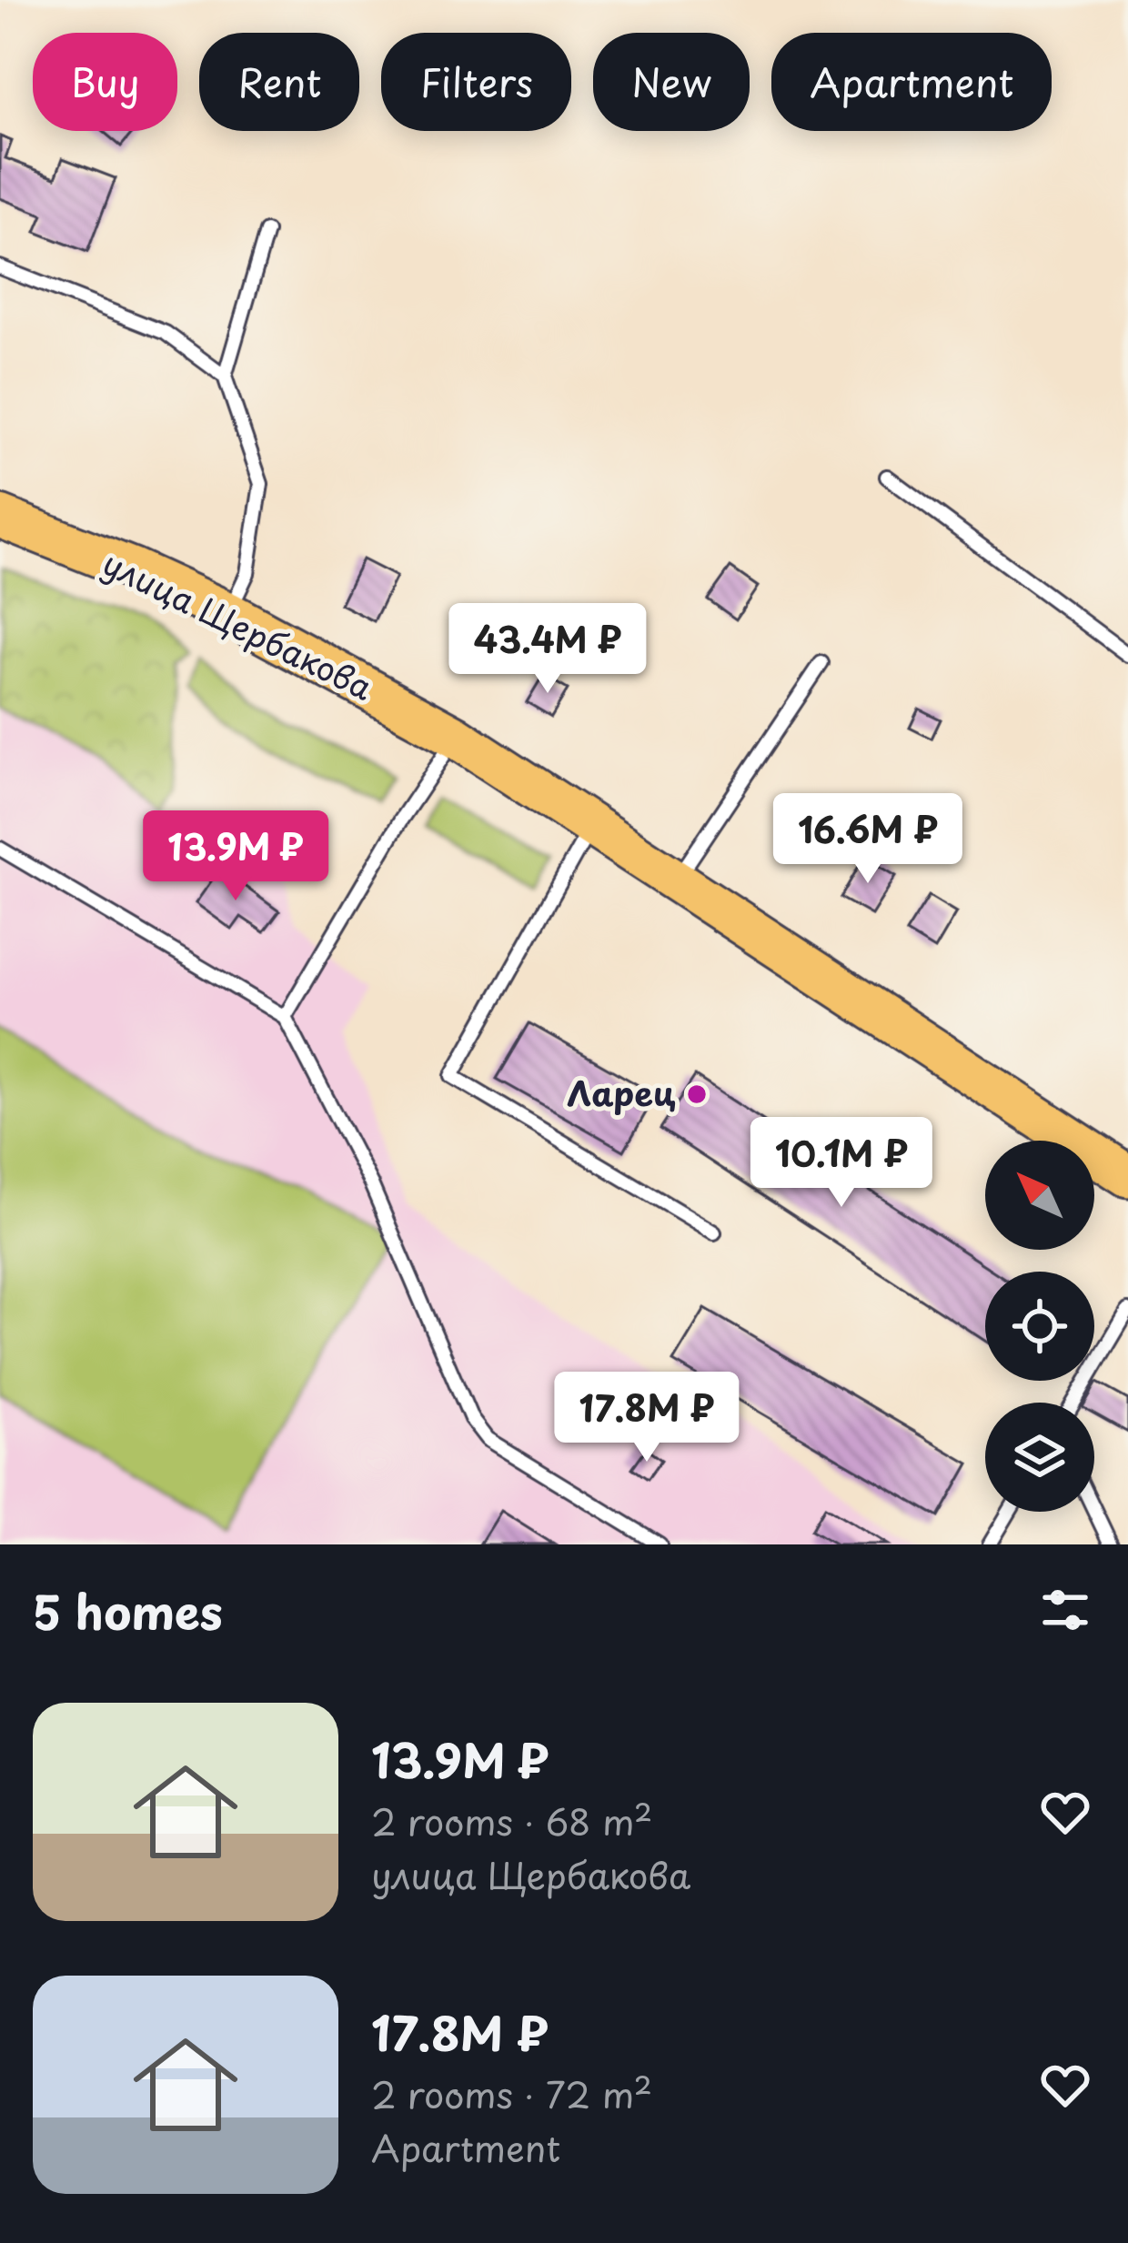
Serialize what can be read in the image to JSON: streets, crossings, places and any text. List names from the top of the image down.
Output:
{
  "streets": {
    "main road": ["улица Щербакова"]
  },
  "places": ["Ларец"],
  "north": "top left",
  "page": {
    "chip": [
      "Buy",
      "Rent",
      "Filters",
      "New",
      "Apartment"
    ],
    "price": [
      "43.4M ₽",
      "16.6M ₽",
      "13.9M ₽",
      "10.1M ₽",
      "17.8M ₽"
    ],
    "heading": "5 homes",
    "list": [
      {
        "name": "13.9M ₽",
        "note": "2 rooms · 68 m² · улица Щербакова"
      },
      {
        "name": "17.8M ₽",
        "note": "2 rooms · 72 m² · Apartment"
      }
    ]
  }
}
